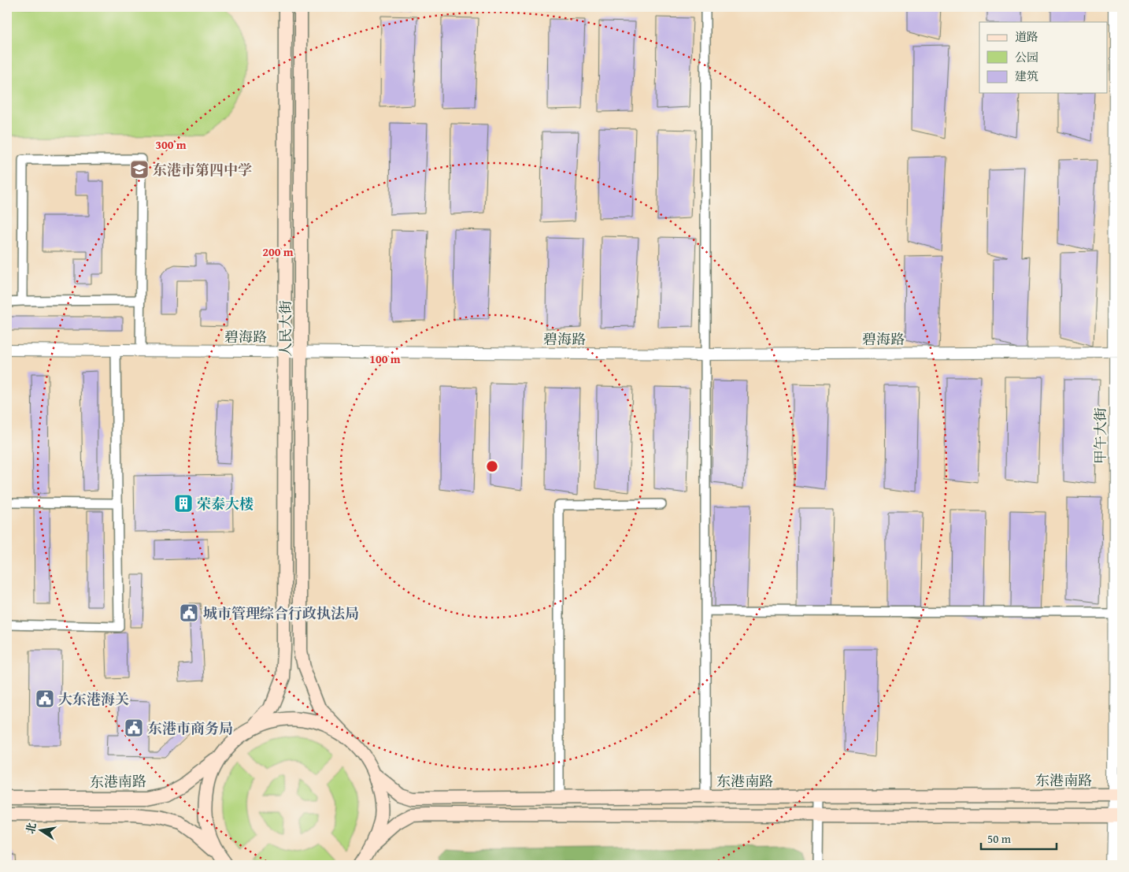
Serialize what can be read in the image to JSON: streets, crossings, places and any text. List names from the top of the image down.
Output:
{
  "streets": {
    "main road": ["人民大街", "东港南路"],
    "street": ["碧海路", "甲午大街"]
  },
  "crossings": [
    ["人民大街", "碧海路"],
    ["人民大街", "东港南路"],
    ["碧海路", "甲午大街"],
    ["甲午大街", "东港南路"]
  ],
  "places": {
    "school or university": ["东港市第四中学"],
    "building": ["荣泰大楼"],
    "public building": ["城市管理综合行政执法局", "大东港海关", "东港市商务局"]
  },
  "legend": ["道路", "公园", "建筑"],
  "scale_bar": "50 m",
  "north": "left",
  "rings": ["300 m", "200 m", "100 m"]
}
